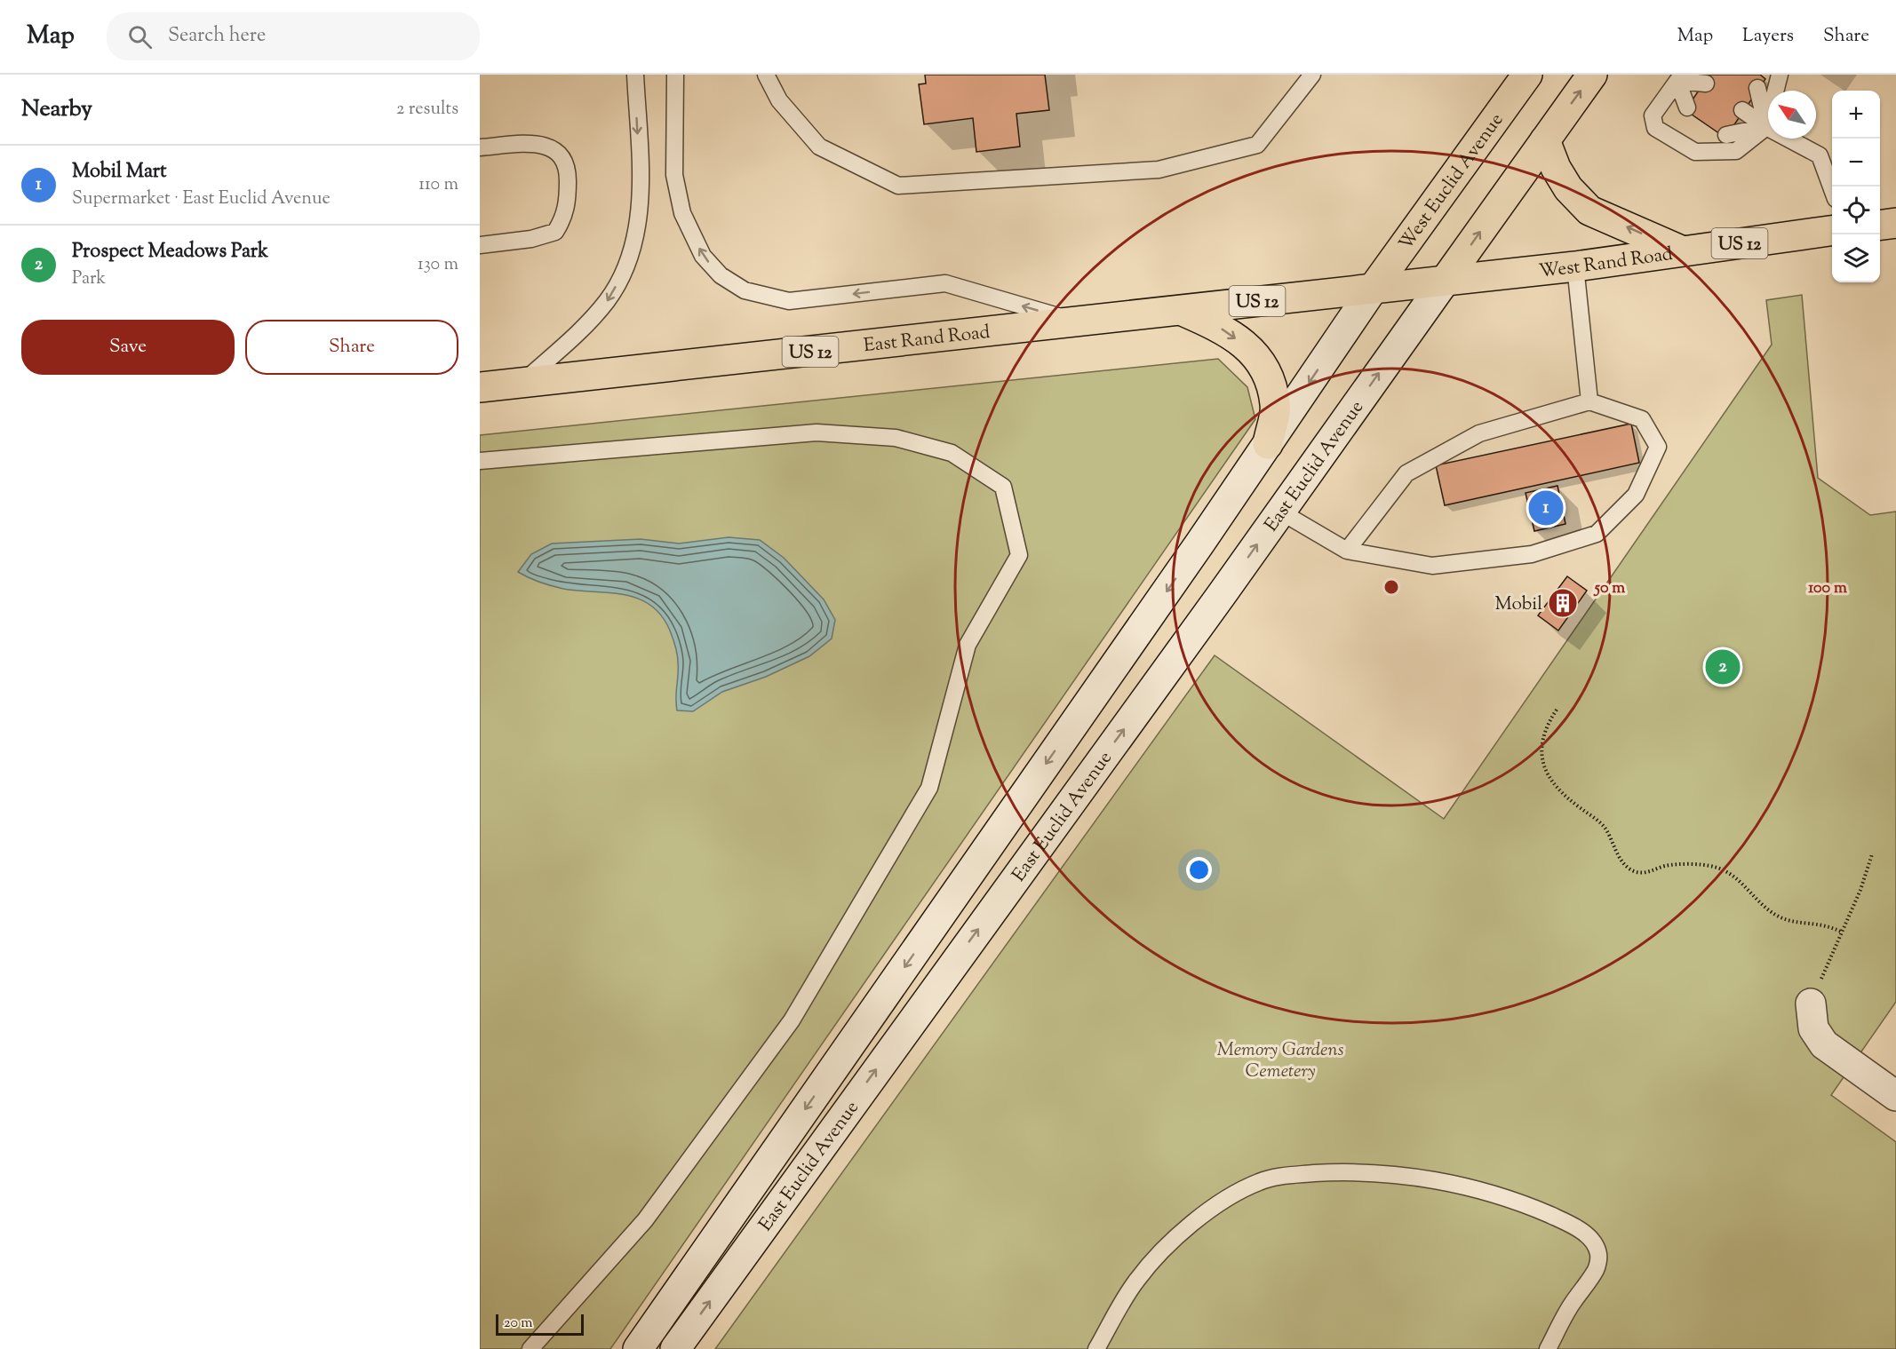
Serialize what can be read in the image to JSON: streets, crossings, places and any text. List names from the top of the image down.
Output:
{
  "streets": {
    "main road": [
      "West Euclid Avenue",
      "US 12",
      "West Rand Road",
      "East Rand Road",
      "East Euclid Avenue"
    ]
  },
  "crossings": [
    ["West Euclid Avenue", "West Rand Road"],
    ["West Euclid Avenue", "East Rand Road"],
    ["West Euclid Avenue", "East Euclid Avenue"],
    ["West Rand Road", "East Rand Road"],
    ["West Rand Road", "East Euclid Avenue"],
    ["East Rand Road", "East Euclid Avenue"]
  ],
  "parks": ["Memory Gardens Cemetery"],
  "places": {
    "building": ["Mobil"]
  },
  "scale_bar": "20 m",
  "north": "top left",
  "page": {
    "header": "Map",
    "search": "Search here",
    "nav": ["Map", "Layers", "Share"],
    "heading": ["Nearby", "2 results"],
    "map_buttons": ["+", "−"],
    "list": [
      {
        "mark": "1",
        "name": "Mobil Mart",
        "note": "Supermarket · East Euclid Avenue",
        "value": "110 m"
      },
      {
        "mark": "2",
        "name": "Prospect Meadows Park",
        "note": "Park",
        "value": "130 m"
      }
    ],
    "buttons": ["Save", "Share"],
    "pins": ["1", "2"],
    "scale": "20 m"
  },
  "rings": ["50 m", "100 m"]
}
